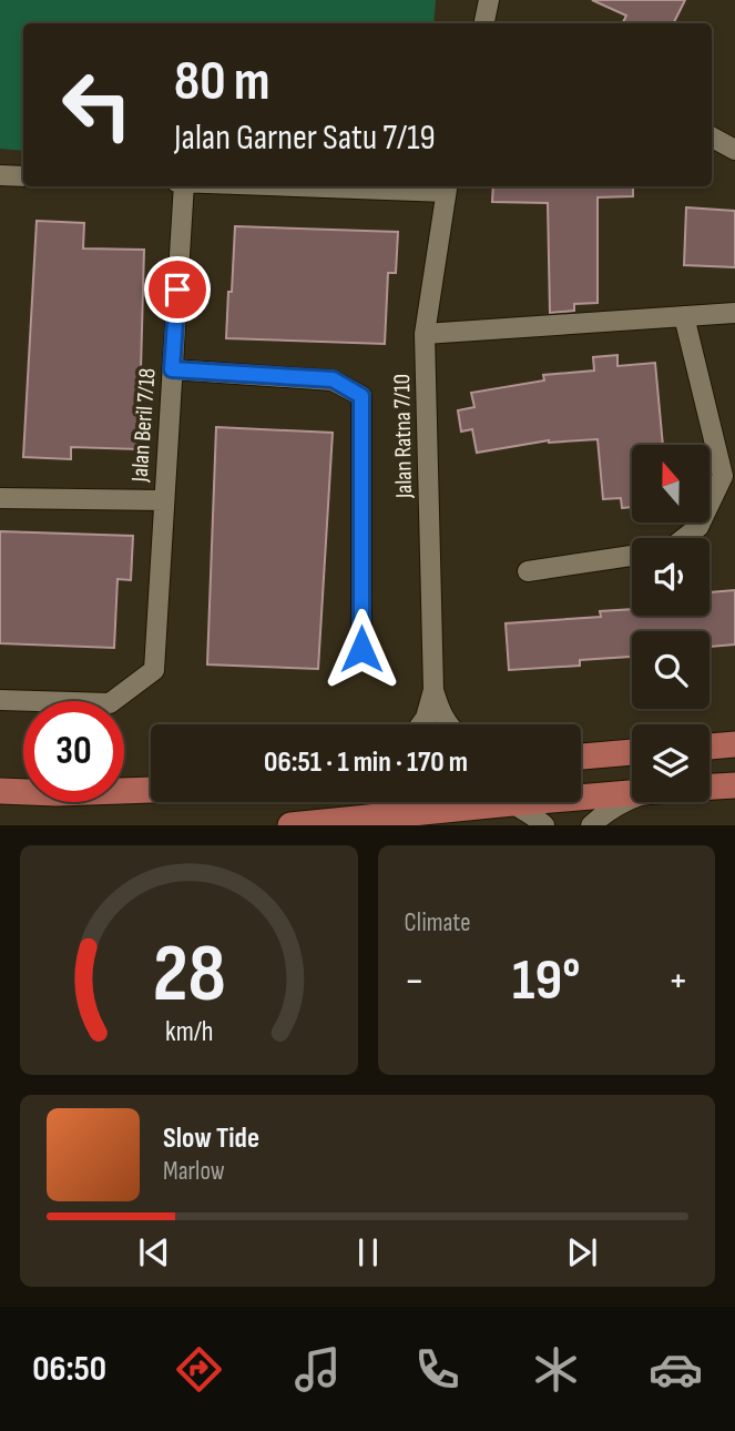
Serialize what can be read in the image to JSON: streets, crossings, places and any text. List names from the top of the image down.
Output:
{
  "streets": {
    "street": ["Jalan Beril 7/18", "Jalan Ratna 7/10"]
  },
  "north": "top",
  "page": {
    "turn": ["80 m", "Jalan Garner Satu 7/19"],
    "limit": "30",
    "trip": "06:51 · 1 min · 170 m",
    "tile": "Climate",
    "heat": ["−", "19°", "+"],
    "song": ["Slow Tide", "Marlow"],
    "tabs": "06:50",
    "gauge": ["28", "km/h"]
  }
}
